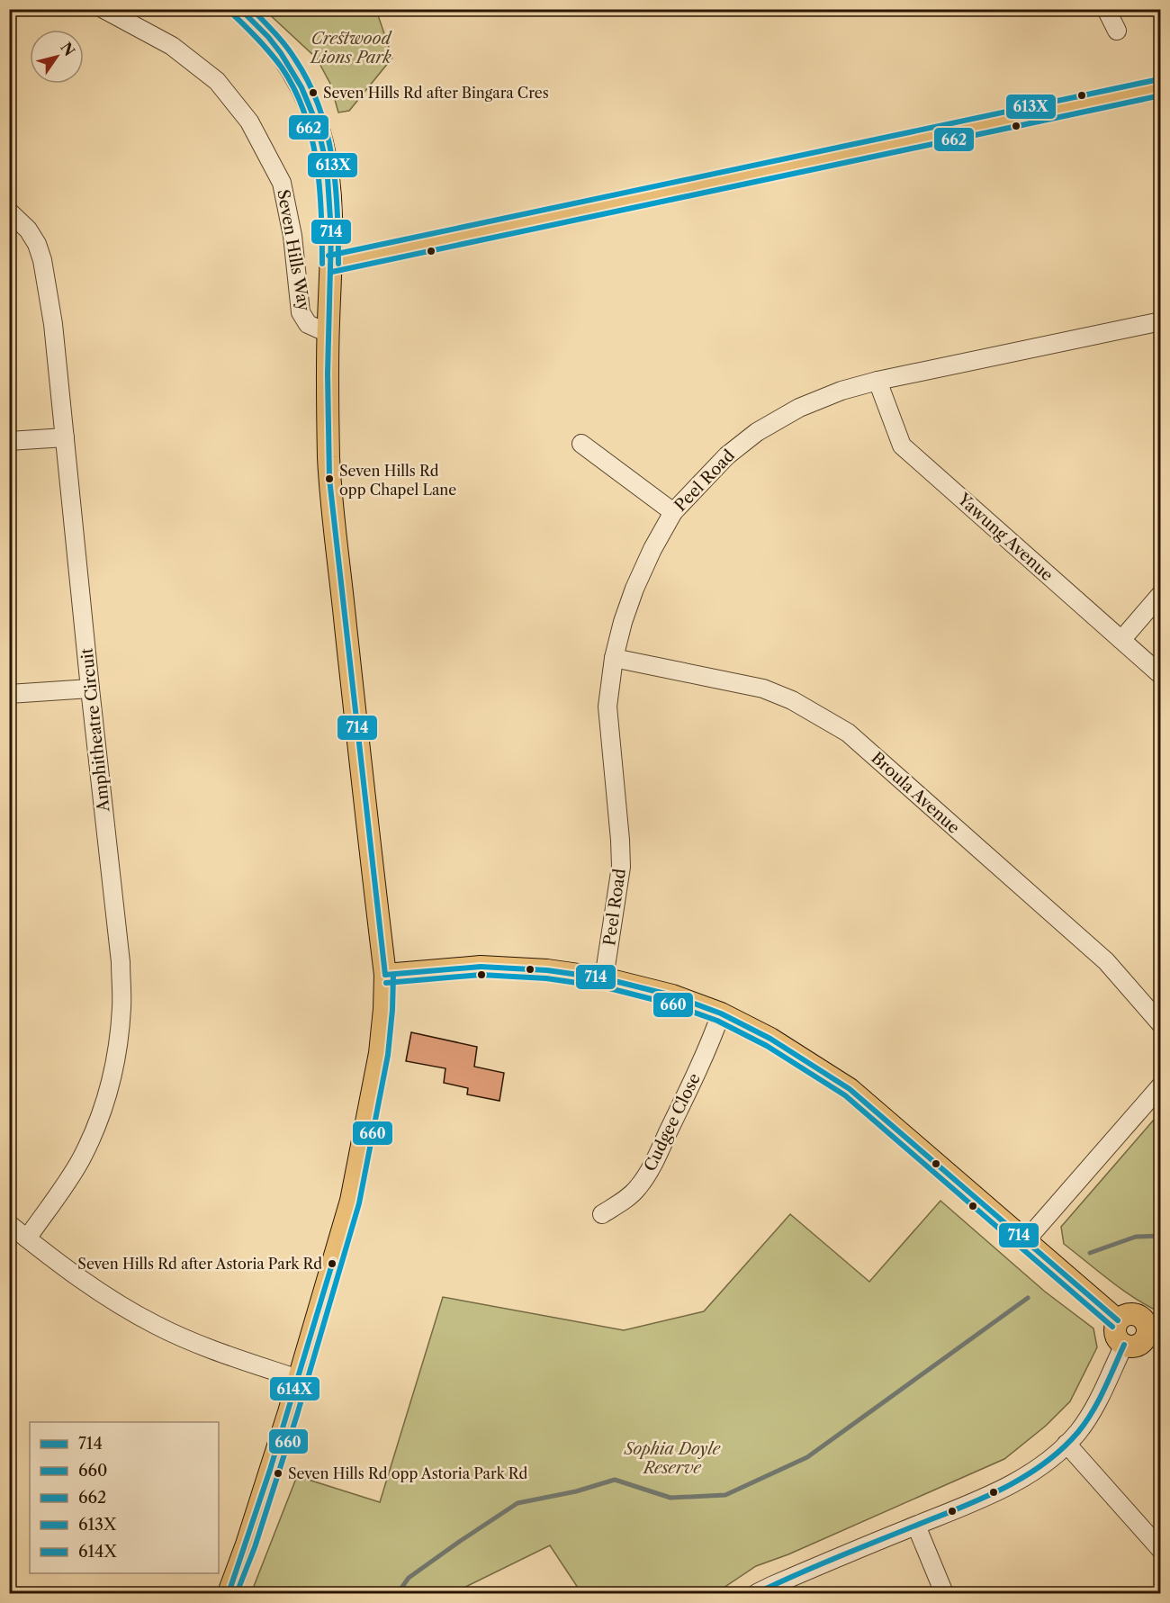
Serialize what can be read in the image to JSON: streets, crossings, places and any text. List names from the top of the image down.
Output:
{
  "streets": {
    "street": [
      "Seven Hills Way",
      "Peel Road",
      "Yawung Avenue",
      "Amphitheatre Circuit",
      "Broula Avenue",
      "Cudgee Close"
    ]
  },
  "crossings": [
    ["Peel Road", "Yawung Avenue"],
    ["Peel Road", "Broula Avenue"]
  ],
  "parks": ["Crestwood Lions Park", "Sophia Doyle Reserve"],
  "places": [
    "Seven Hills Rd after Bingara Cres",
    "Seven Hills Rd opp Chapel Lane",
    "Seven Hills Rd after Astoria Park Rd",
    "Seven Hills Rd opp Astoria Park Rd"
  ],
  "lines": [
    "transit line 714",
    "transit line 613X",
    "transit line 662",
    "transit line 660",
    "transit line 614X"
  ],
  "legend": [
    "714",
    "660",
    "662",
    "613X",
    "614X"
  ],
  "north": "top right"
}
